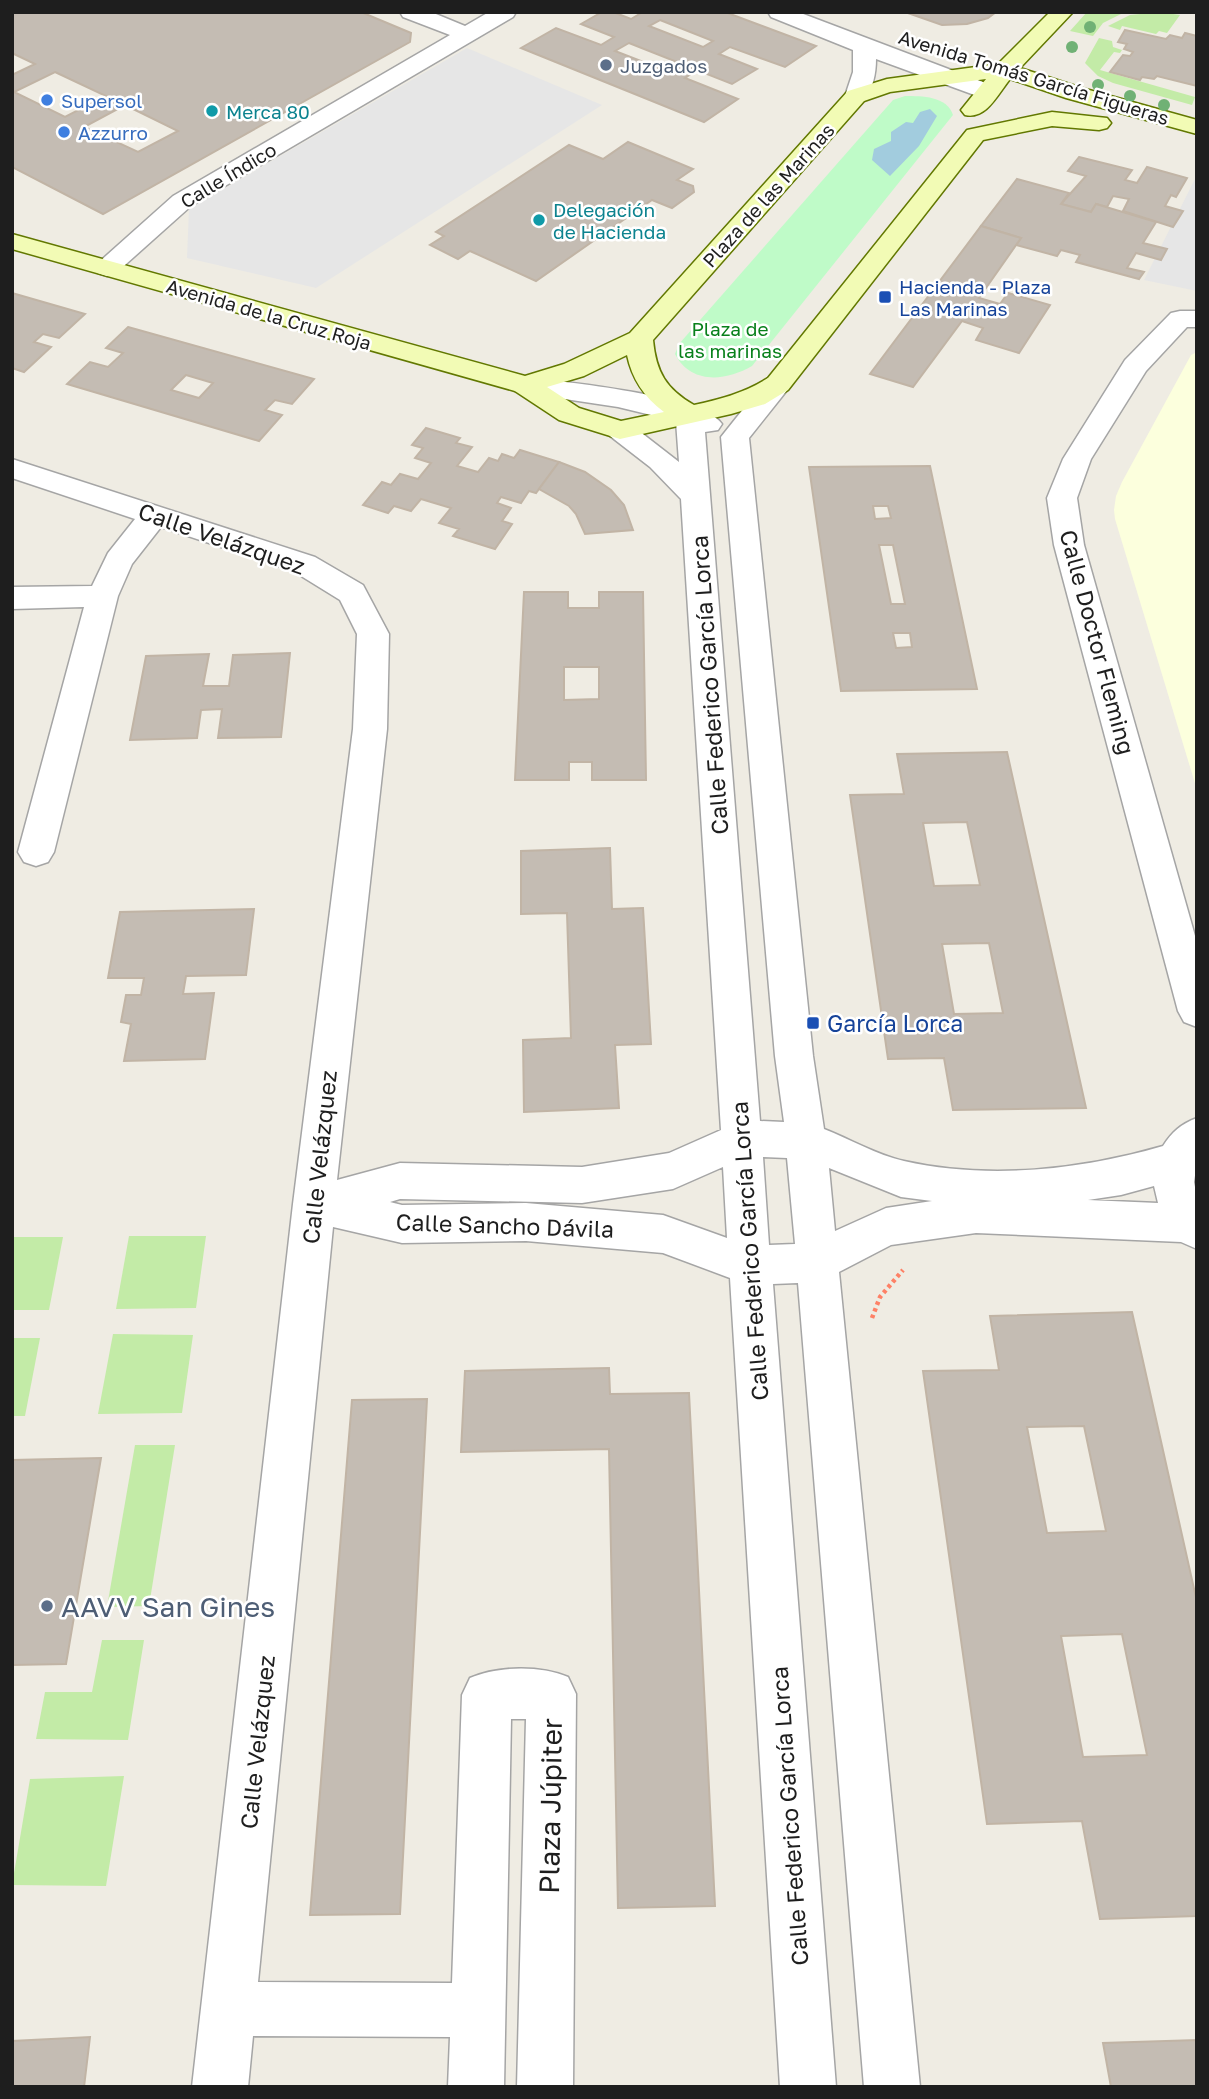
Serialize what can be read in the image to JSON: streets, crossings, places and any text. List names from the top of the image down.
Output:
{
  "streets": {
    "main road": ["Avenida Tomás García Figueras", "Plaza de las Marinas", "Avenida de la Cruz Roja"],
    "street": [
      "Calle Índico",
      "Calle Velázquez",
      "Calle Doctor Fleming",
      "Calle Federico García Lorca",
      "Calle Sancho Dávila",
      "Plaza Júpiter"
    ]
  },
  "crossings": [
    ["Avenida Tomás García Figueras", "Plaza de las Marinas"],
    ["Calle Índico", "Avenida de la Cruz Roja"],
    ["Plaza de las Marinas", "Avenida de la Cruz Roja"],
    ["Calle Velázquez", "Calle Sancho Dávila"],
    ["Calle Federico García Lorca", "Calle Sancho Dávila"]
  ],
  "parks": ["Plaza de las marinas"],
  "places": {
    "other": [
      "Juzgados",
      "Supersol",
      "Merca 80",
      "Azzurro",
      "Delegación de Hacienda",
      "AAVV San Gines"
    ],
    "transit": ["Hacienda - Plaza Las Marinas", "García Lorca"]
  }
}
